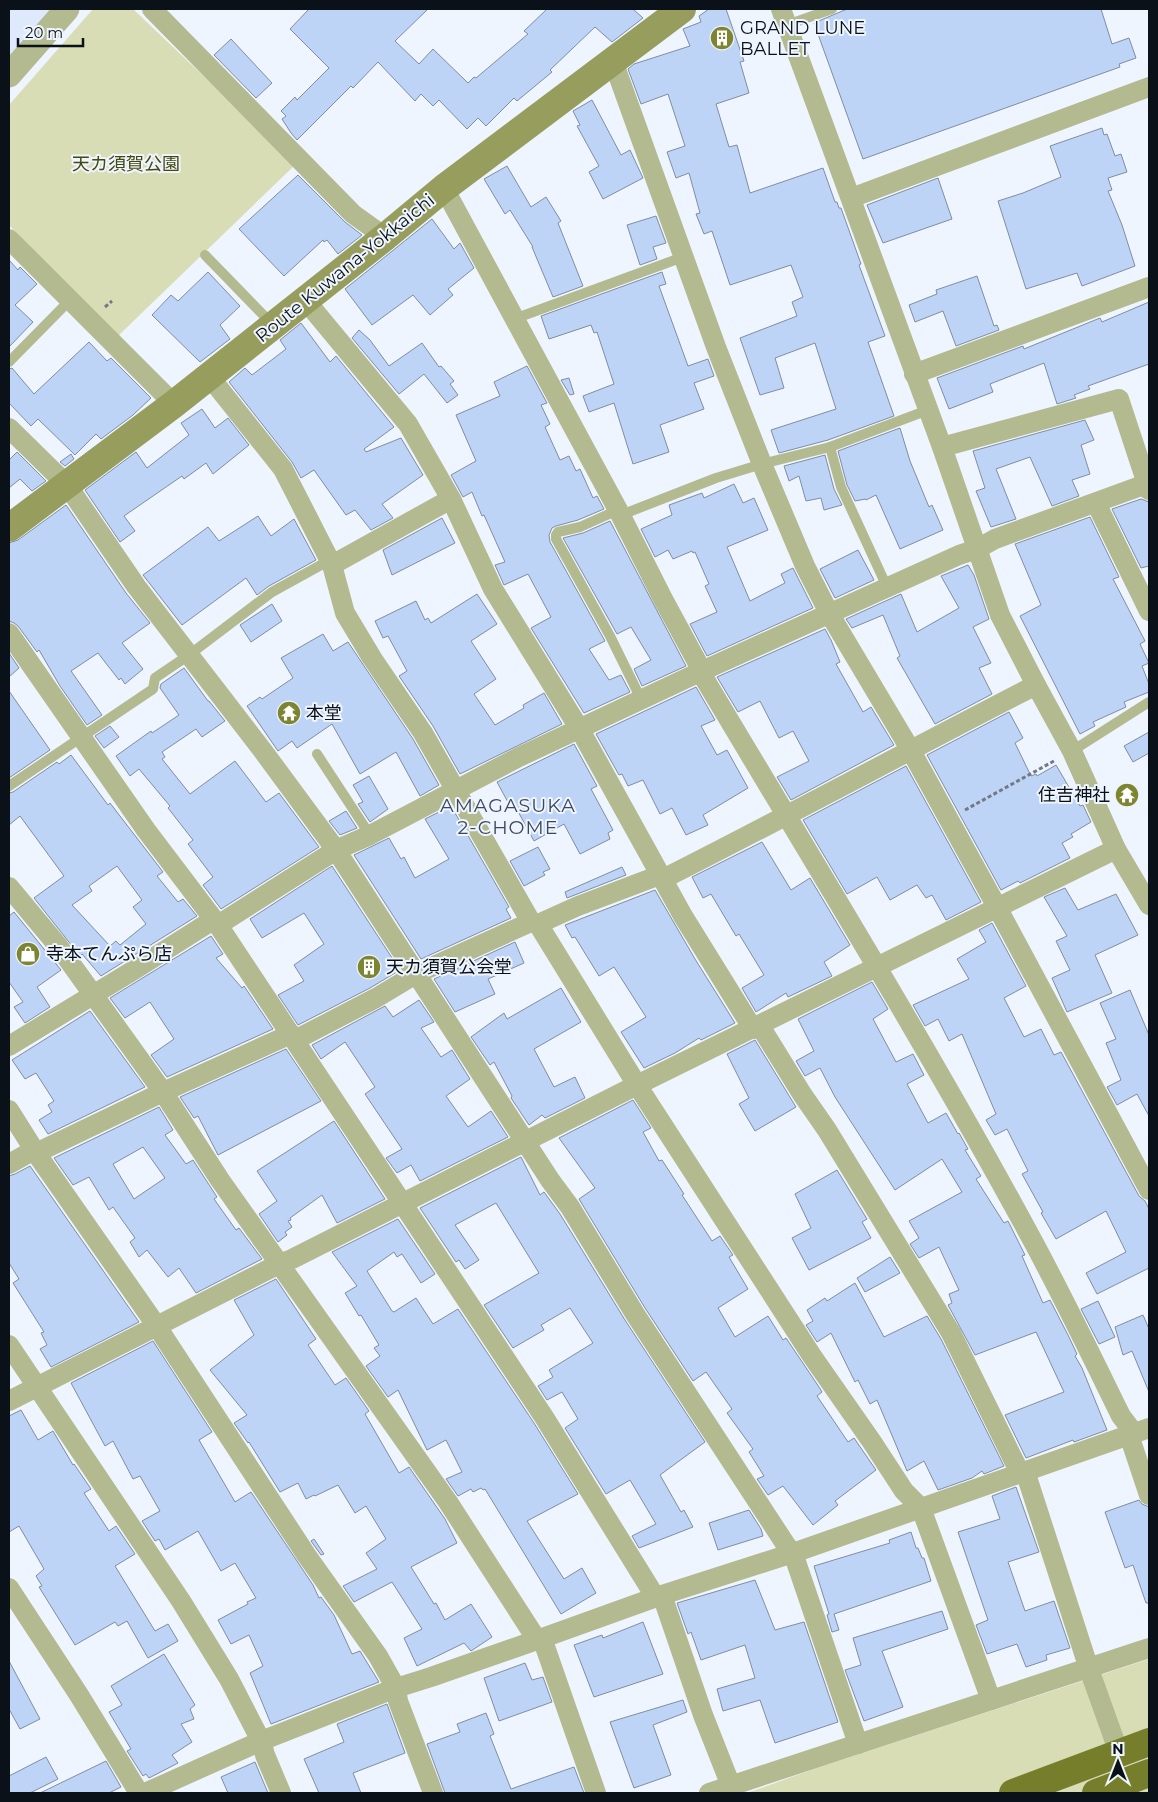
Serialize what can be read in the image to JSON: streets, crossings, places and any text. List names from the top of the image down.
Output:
{
  "streets": {
    "main road": ["Route Kuwana-Yokkaichi"]
  },
  "districts": ["AMAGASUKA 2-CHOME"],
  "parks": ["天カ須賀公園"],
  "places": {
    "building": ["GRAND LUNE BALLET", "天カ須賀公会堂"],
    "temple": ["本堂", "住吉神社"],
    "shop": ["寺本てんぷら店"]
  },
  "scale_bar": "20 m",
  "north": "top"
}
